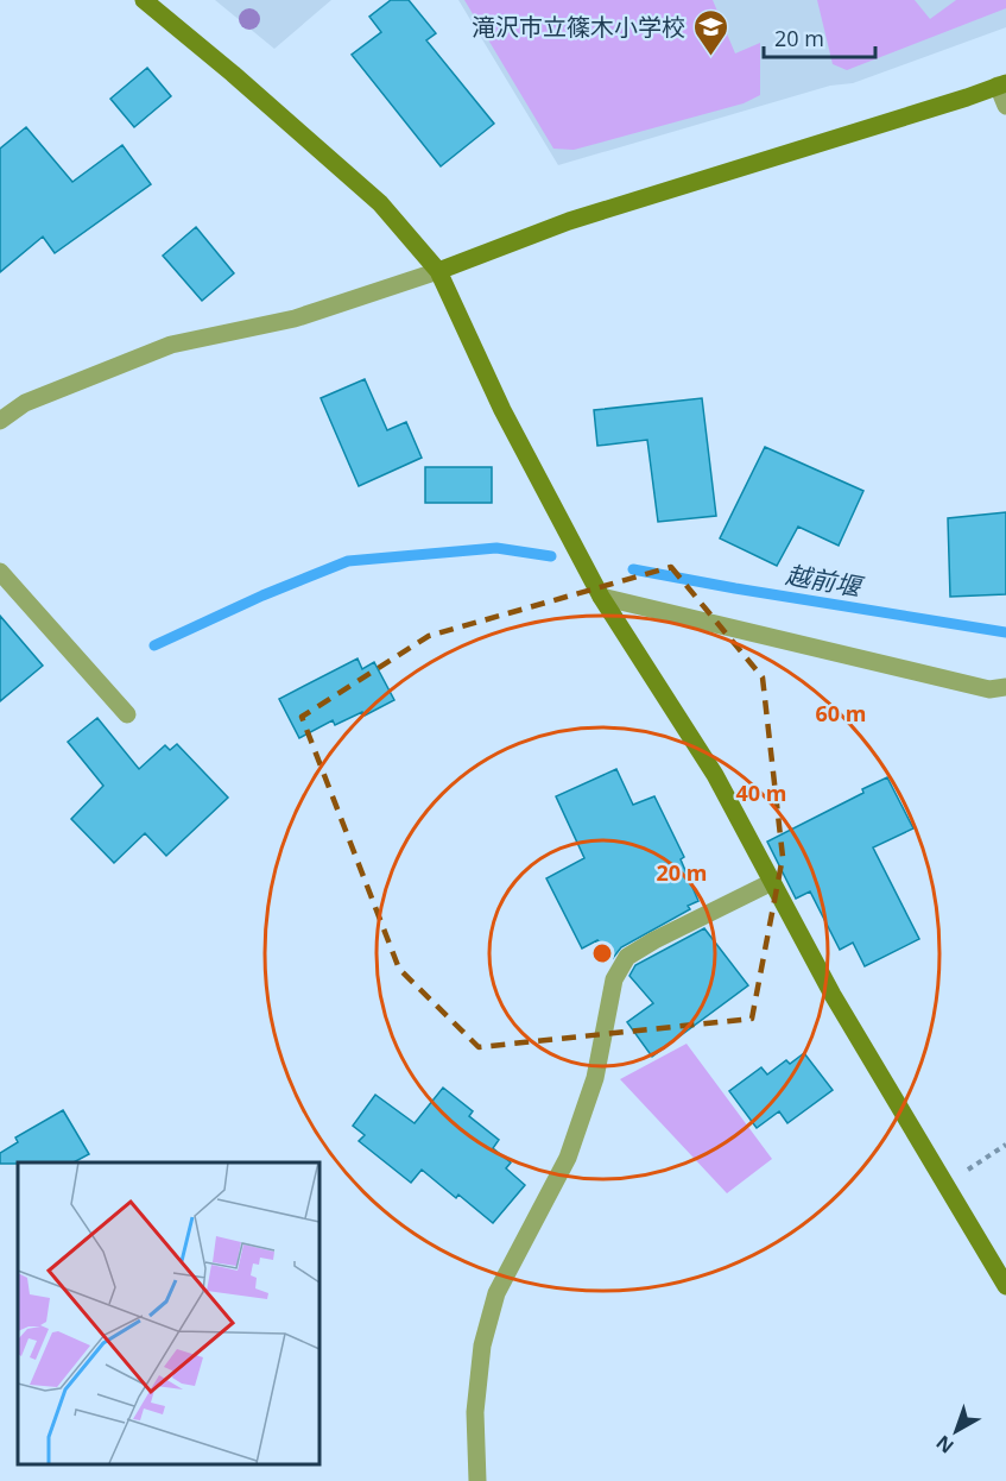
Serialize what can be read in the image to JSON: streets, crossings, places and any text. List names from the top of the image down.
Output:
{
  "water": ["越前堰"],
  "places": {
    "school or university": ["滝沢市立篠木小学校"]
  },
  "scale_bar": "20 m",
  "north": "bottom left",
  "rings": ["60 m", "40 m", "20 m"]
}
